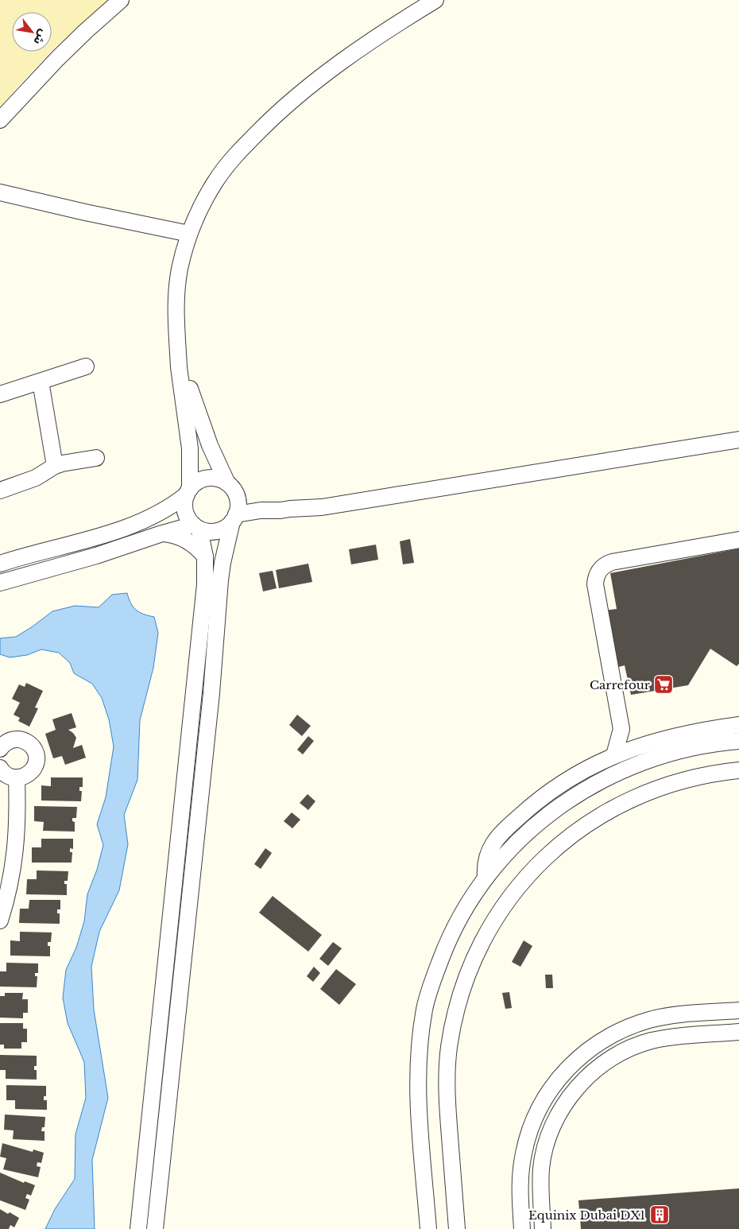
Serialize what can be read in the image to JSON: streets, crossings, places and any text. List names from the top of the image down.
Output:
{
  "places": {
    "supermarket": ["Carrefour"],
    "building": ["Equinix Dubai DX1"]
  },
  "north": "bottom right"
}
